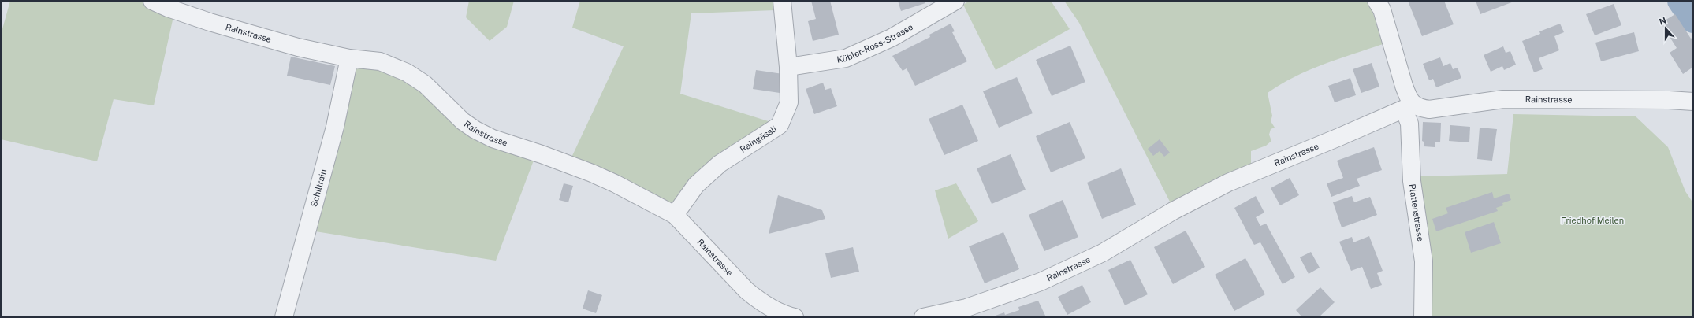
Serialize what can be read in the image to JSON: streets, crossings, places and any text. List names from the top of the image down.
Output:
{
  "streets": {
    "street": [
      "Rainstrasse",
      "Kübler-Ross-Strasse",
      "Raingässli",
      "Schiltrain",
      "Plattenstrasse"
    ]
  },
  "crossings": [
    ["Rainstrasse", "Raingässli"],
    ["Rainstrasse", "Schiltrain"],
    ["Rainstrasse", "Plattenstrasse"],
    ["Kübler-Ross-Strasse", "Raingässli"]
  ],
  "parks": ["Friedhof Meilen"],
  "north": "top"
}
